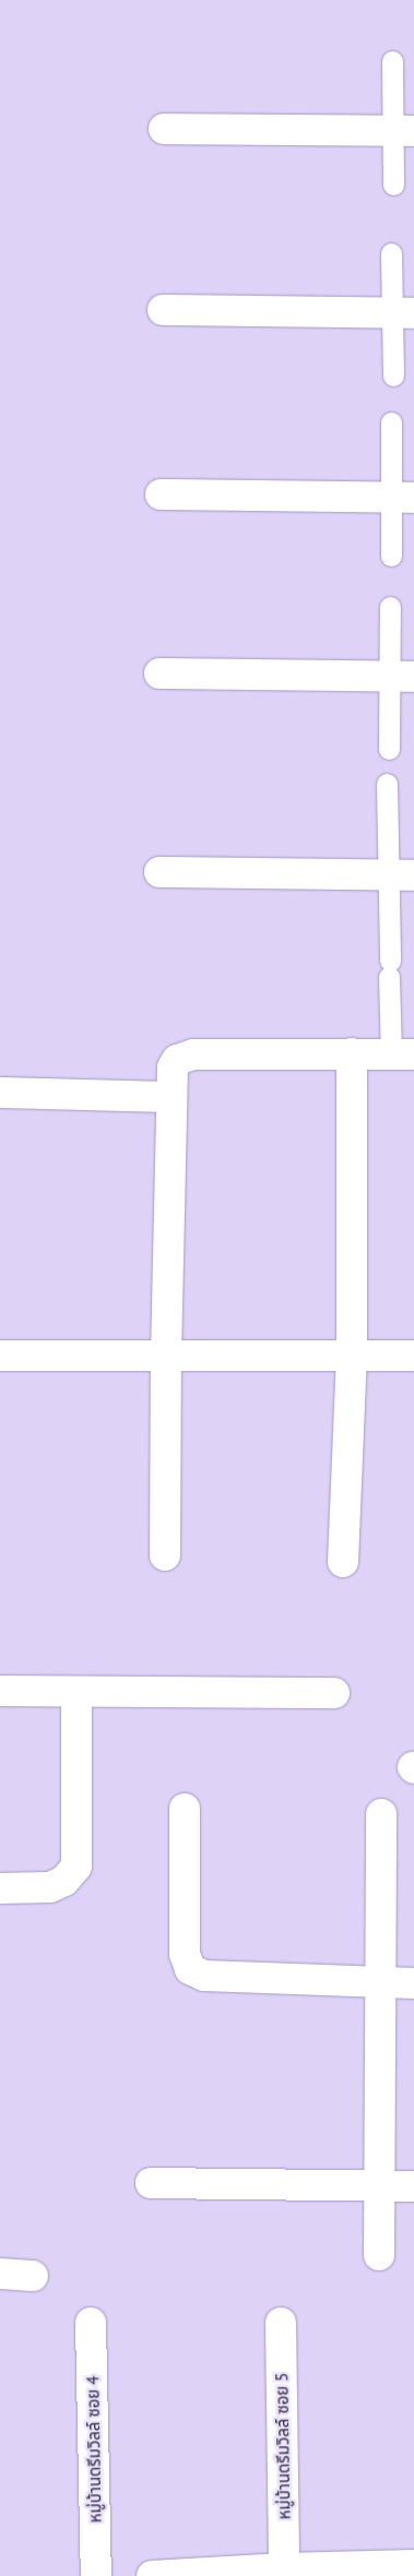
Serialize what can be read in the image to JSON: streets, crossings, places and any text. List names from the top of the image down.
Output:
{
  "streets": {
    "street": ["หมู่บ้านดรีมวิลล์ ซอย 5", "หมู่บ้านดรีมวิลล์ ซอย 4"]
  }
}
